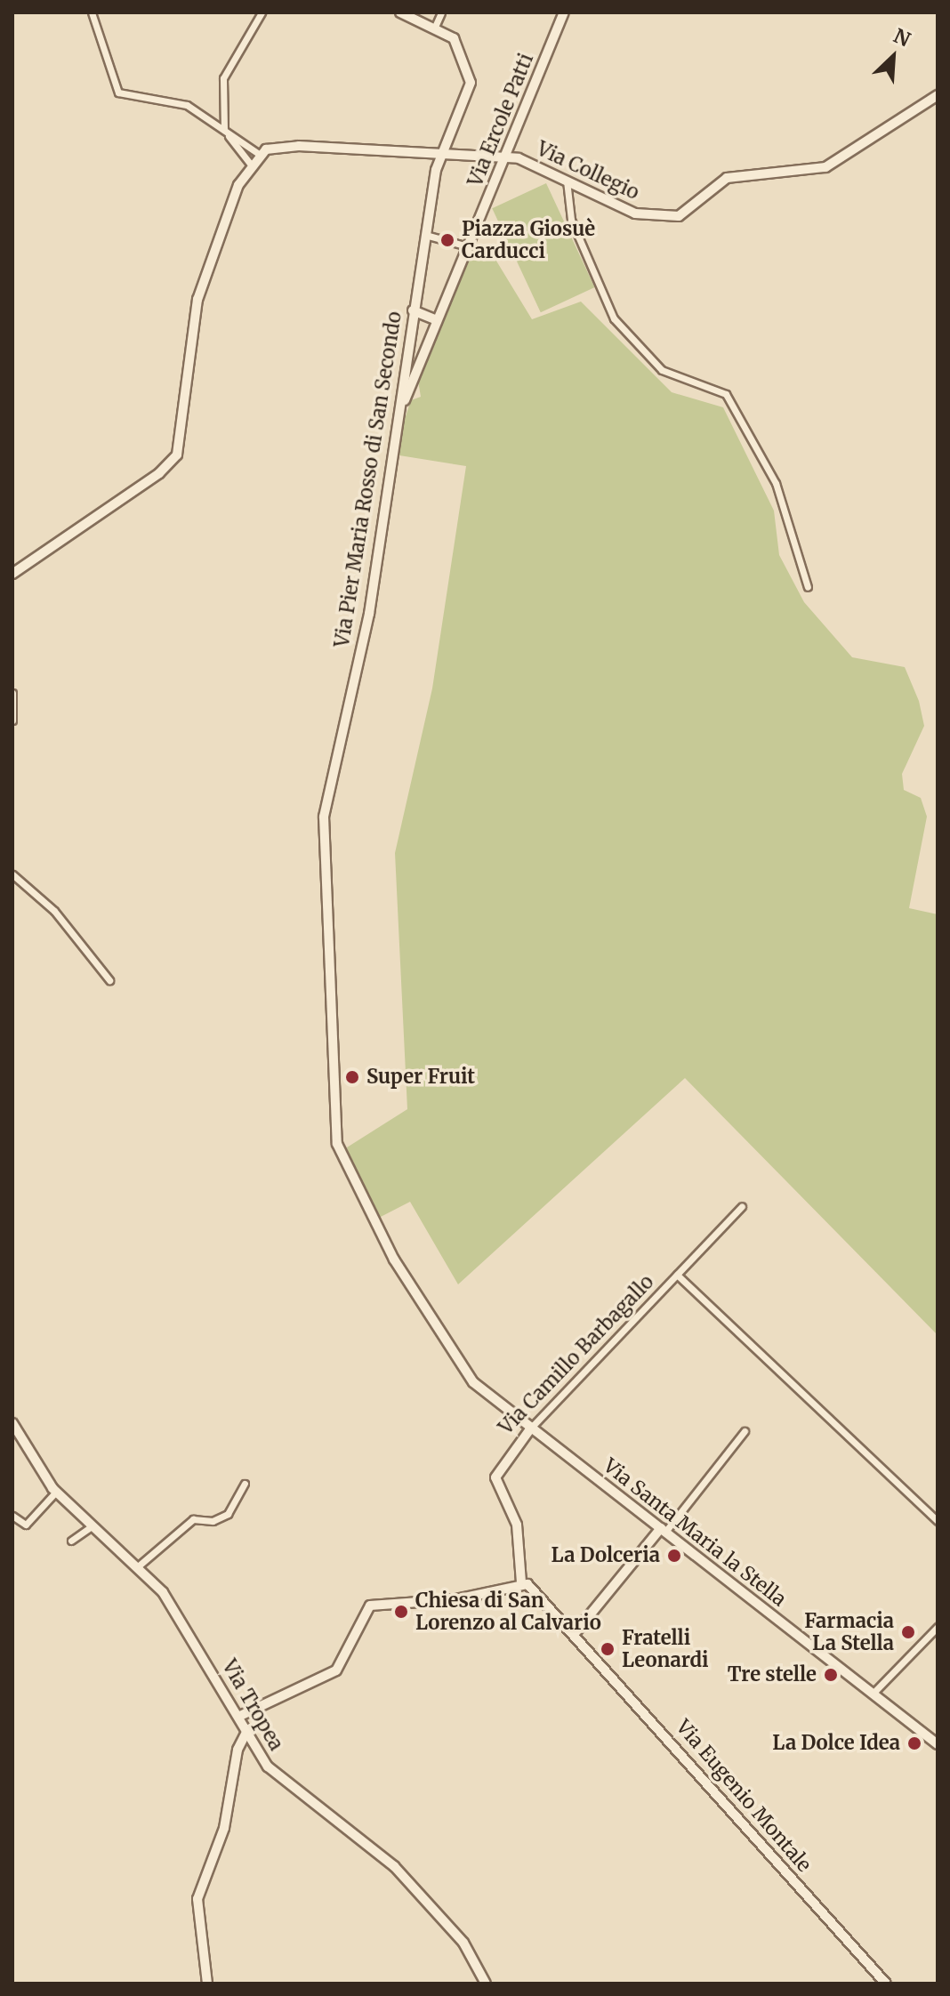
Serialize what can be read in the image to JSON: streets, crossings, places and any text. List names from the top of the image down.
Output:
{
  "streets": {
    "street": [
      "Via Ercole Patti",
      "Via Collegio",
      "Via Pier Maria Rosso di San Secondo",
      "Via Camillo Barbagallo",
      "Via Santa Maria la Stella",
      "Via Tropea",
      "Via Eugenio Montale"
    ]
  },
  "crossings": [
    ["Via Ercole Patti", "Via Collegio"],
    ["Via Ercole Patti", "Via Pier Maria Rosso di San Secondo"],
    ["Via Collegio", "Via Pier Maria Rosso di San Secondo"],
    ["Via Pier Maria Rosso di San Secondo", "Via Camillo Barbagallo"],
    ["Via Pier Maria Rosso di San Secondo", "Via Santa Maria la Stella"],
    ["Via Camillo Barbagallo", "Via Santa Maria la Stella"],
    ["Via Camillo Barbagallo", "Via Eugenio Montale"]
  ],
  "places": [
    "Piazza Giosuè Carducci",
    "Super Fruit",
    "La Dolceria",
    "Chiesa di San Lorenzo al Calvario",
    "Farmacia La Stella",
    "Fratelli Leonardi",
    "Tre stelle",
    "La Dolce Idea"
  ],
  "north": "top right"
}
